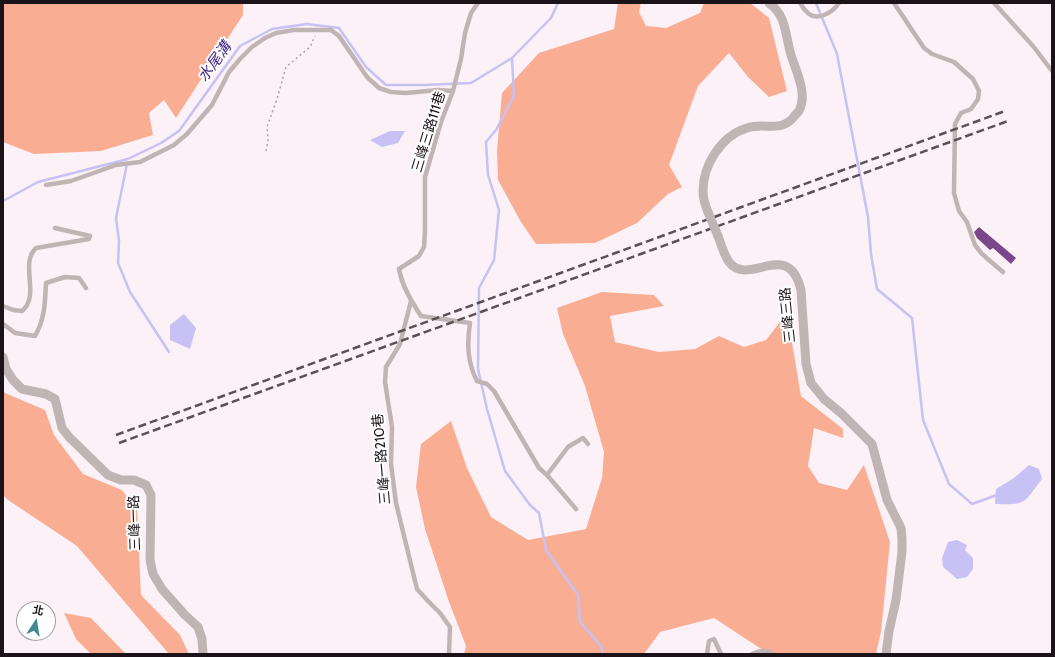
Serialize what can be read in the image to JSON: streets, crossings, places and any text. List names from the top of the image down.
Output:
{
  "streets": {
    "street": ["三峰三路", "三峰一路"],
    "lane": ["三峰三路111巷", "三峰一路210巷"]
  },
  "crossings": [
    ["三峰三路111巷", "三峰一路210巷"]
  ],
  "water": ["水尾溝"],
  "north": "top"
}
